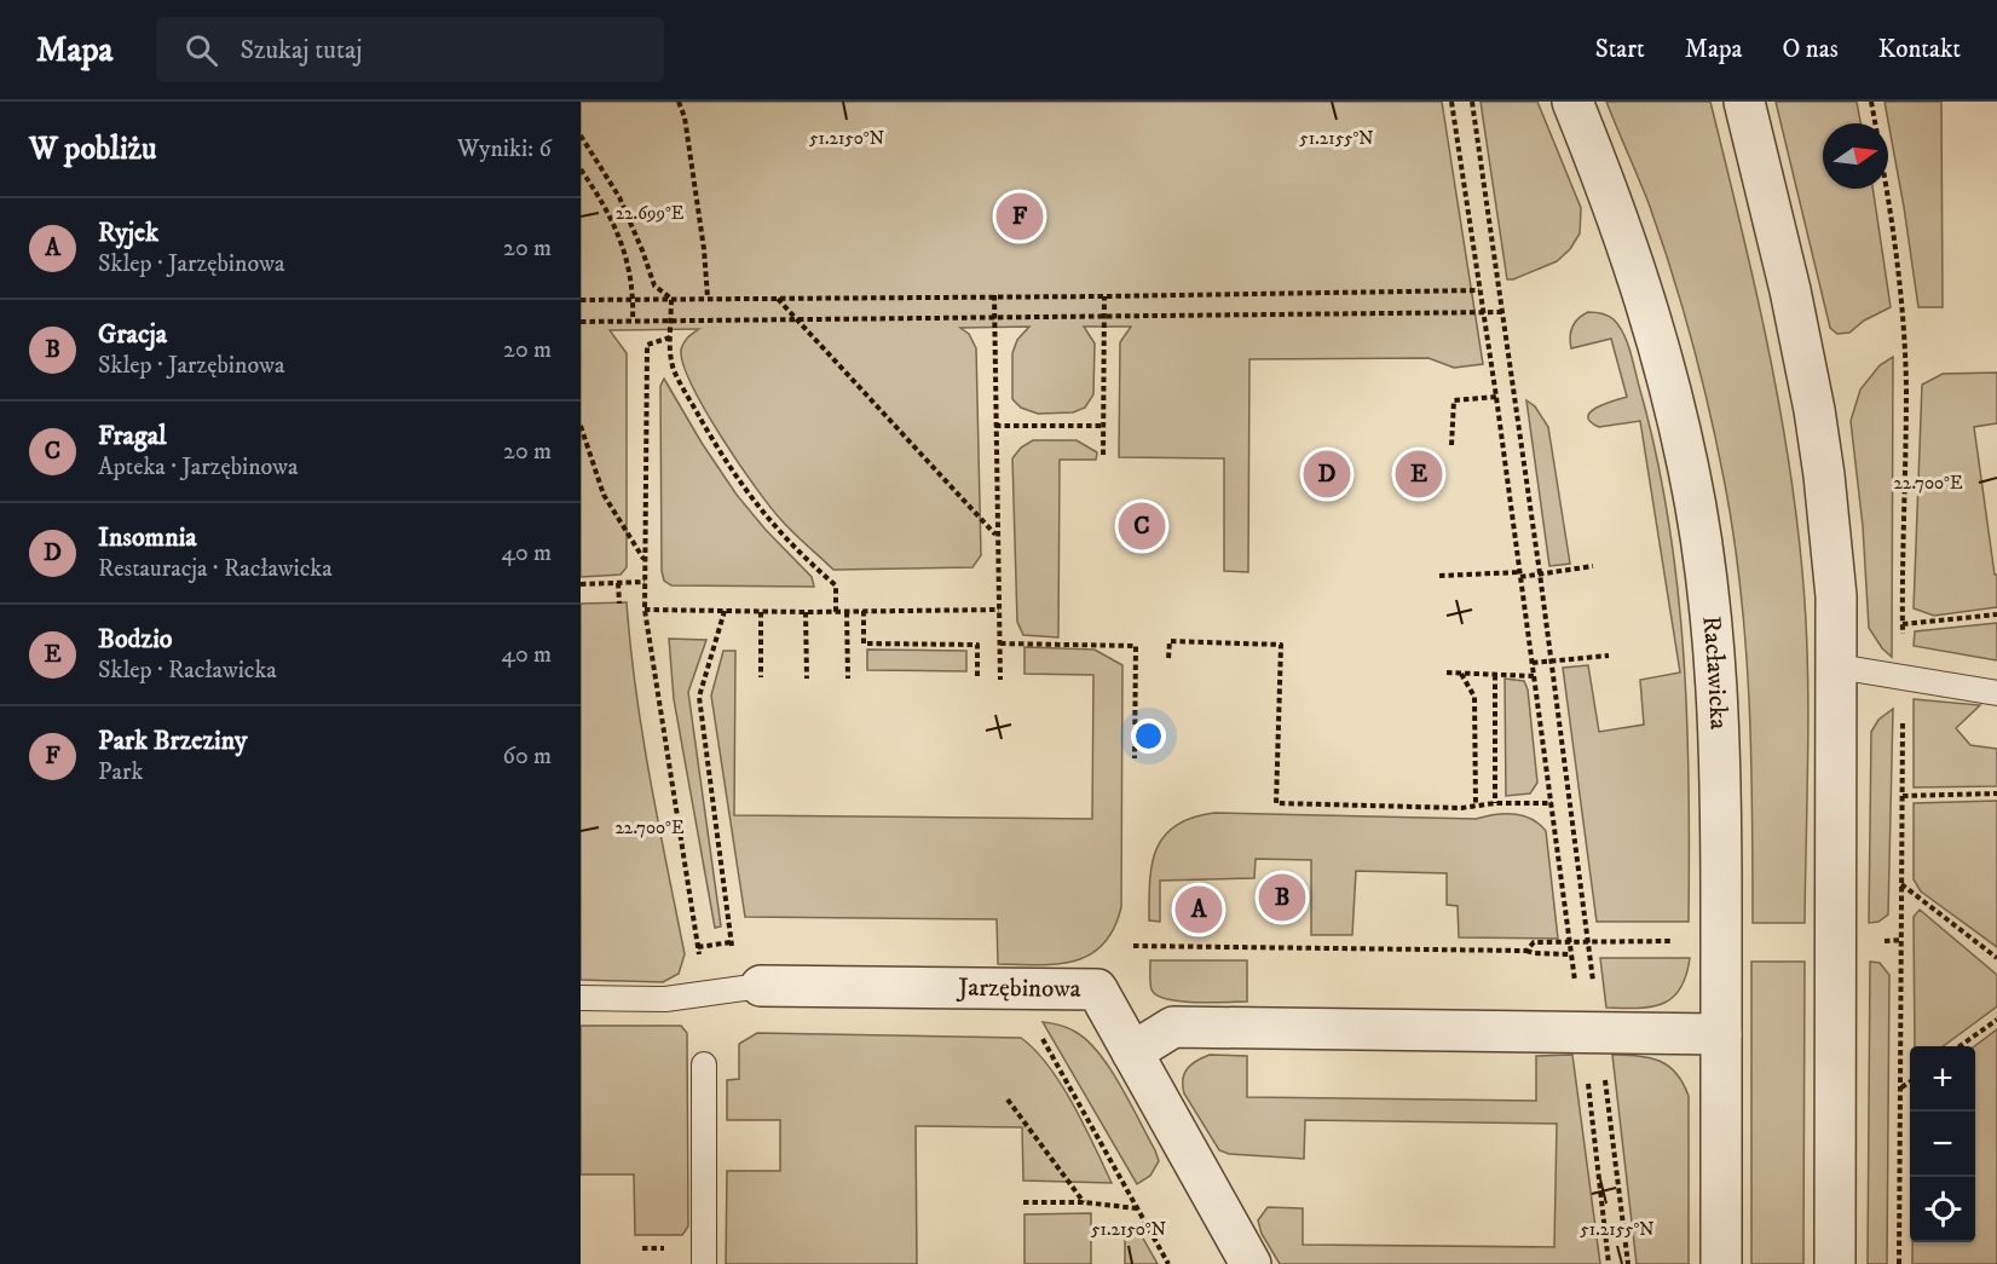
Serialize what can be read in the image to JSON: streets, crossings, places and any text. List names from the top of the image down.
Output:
{
  "streets": {
    "street": ["Racławicka", "Jarzębinowa"]
  },
  "north": "right",
  "page": {
    "header": "Mapa",
    "search": "Szukaj tutaj",
    "nav": [
      "Start",
      "Mapa",
      "O nas",
      "Kontakt"
    ],
    "heading": ["W pobliżu", "Wyniki: 6"],
    "pins": [
      "F",
      "D",
      "E",
      "C",
      "B",
      "A"
    ],
    "list": [
      {
        "mark": "A",
        "name": "Ryjek",
        "note": "Sklep · Jarzębinowa",
        "value": "20 m"
      },
      {
        "mark": "B",
        "name": "Gracja",
        "note": "Sklep · Jarzębinowa",
        "value": "20 m"
      },
      {
        "mark": "C",
        "name": "Fragal",
        "note": "Apteka · Jarzębinowa",
        "value": "20 m"
      },
      {
        "mark": "D",
        "name": "Insomnia",
        "note": "Restauracja · Racławicka",
        "value": "40 m"
      },
      {
        "mark": "E",
        "name": "Bodzio",
        "note": "Sklep · Racławicka",
        "value": "40 m"
      },
      {
        "mark": "F",
        "name": "Park Brzeziny",
        "note": "Park",
        "value": "60 m"
      }
    ],
    "map_buttons": ["+", "−"]
  },
  "coordinates": [
    "51.2150°N",
    "51.2155°N",
    "22.699°E",
    "22.700°E"
  ]
}
